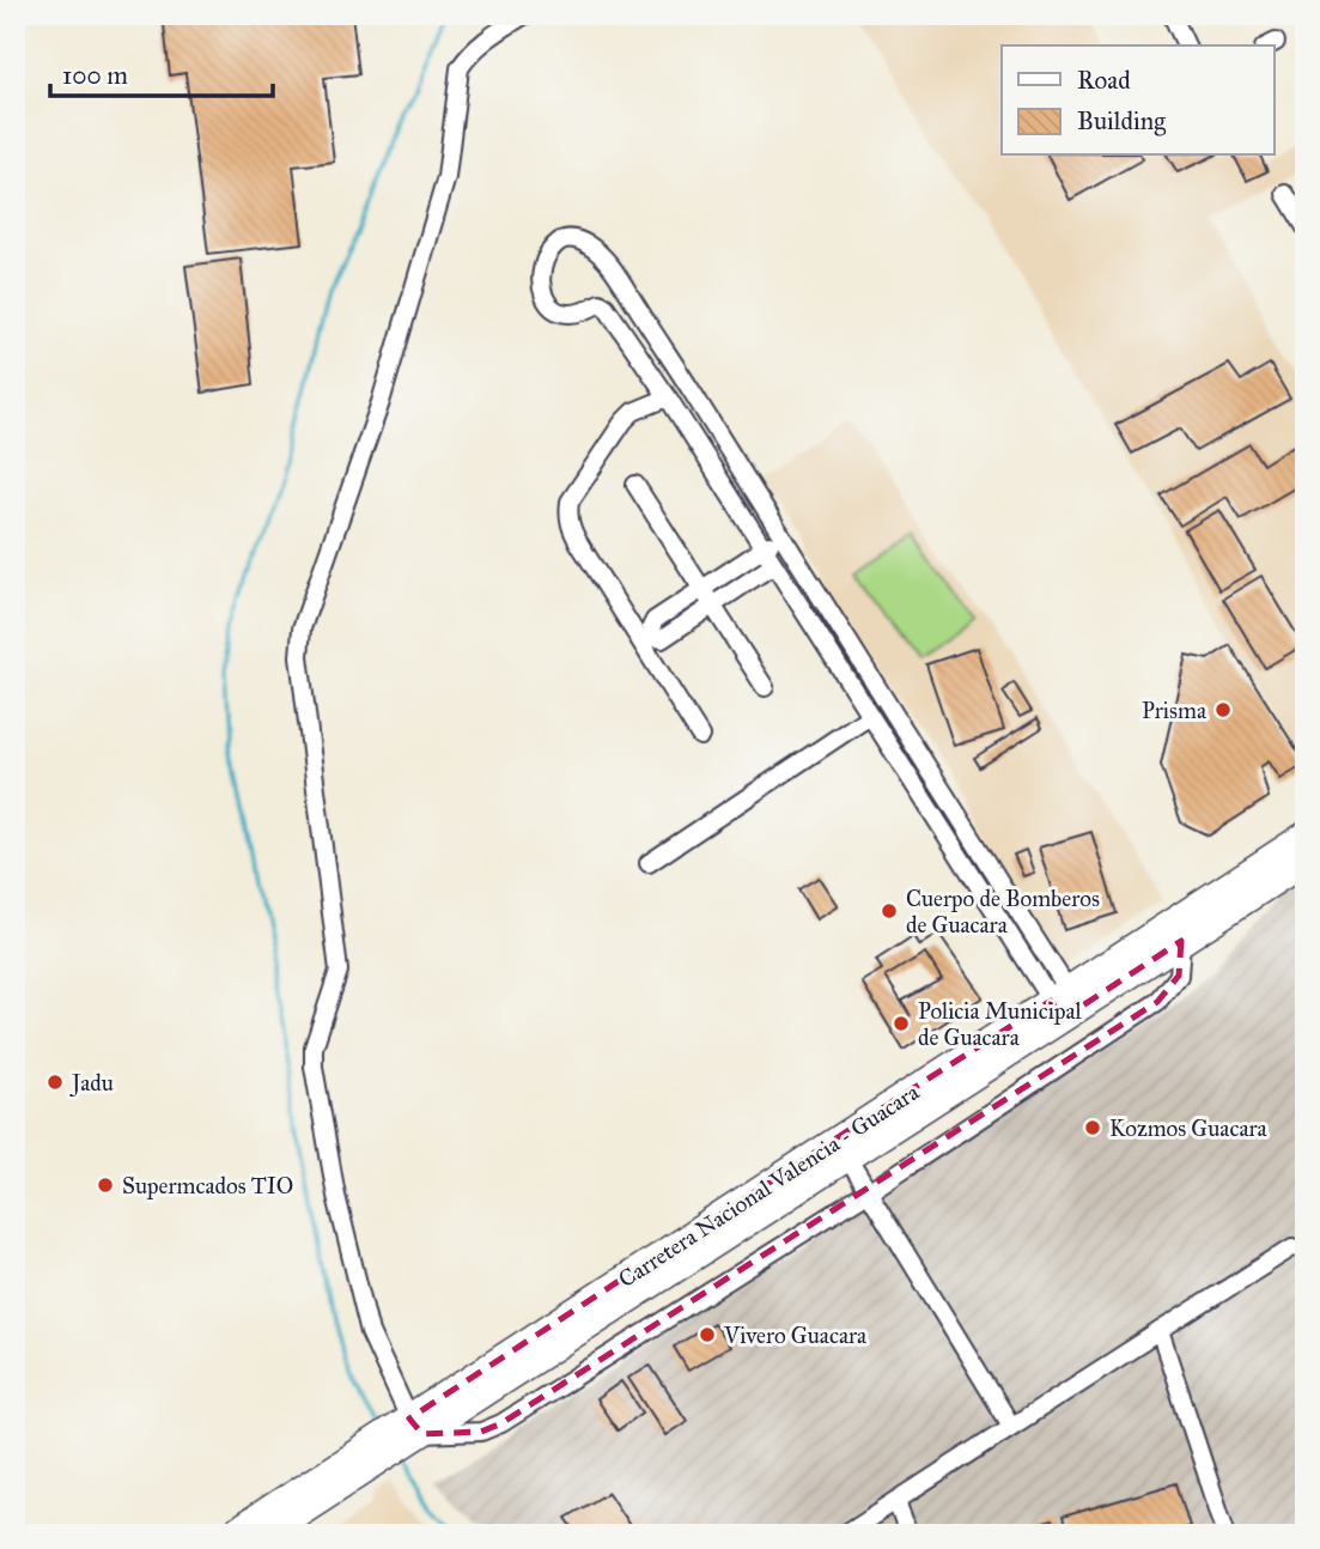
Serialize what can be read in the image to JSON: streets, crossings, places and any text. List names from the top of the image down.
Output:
{
  "streets": {
    "main road": ["Carretera Nacional Valencia - Guacara"]
  },
  "places": [
    "Prisma",
    "Cuerpo de Bomberos de Guacara",
    "Policia Municipal de Guacara",
    "Jadu",
    "Kozmos Guacara",
    "Supermcados TIO",
    "Vivero Guacara"
  ],
  "legend": ["Road", "Building"],
  "scale_bar": "100 m"
}
